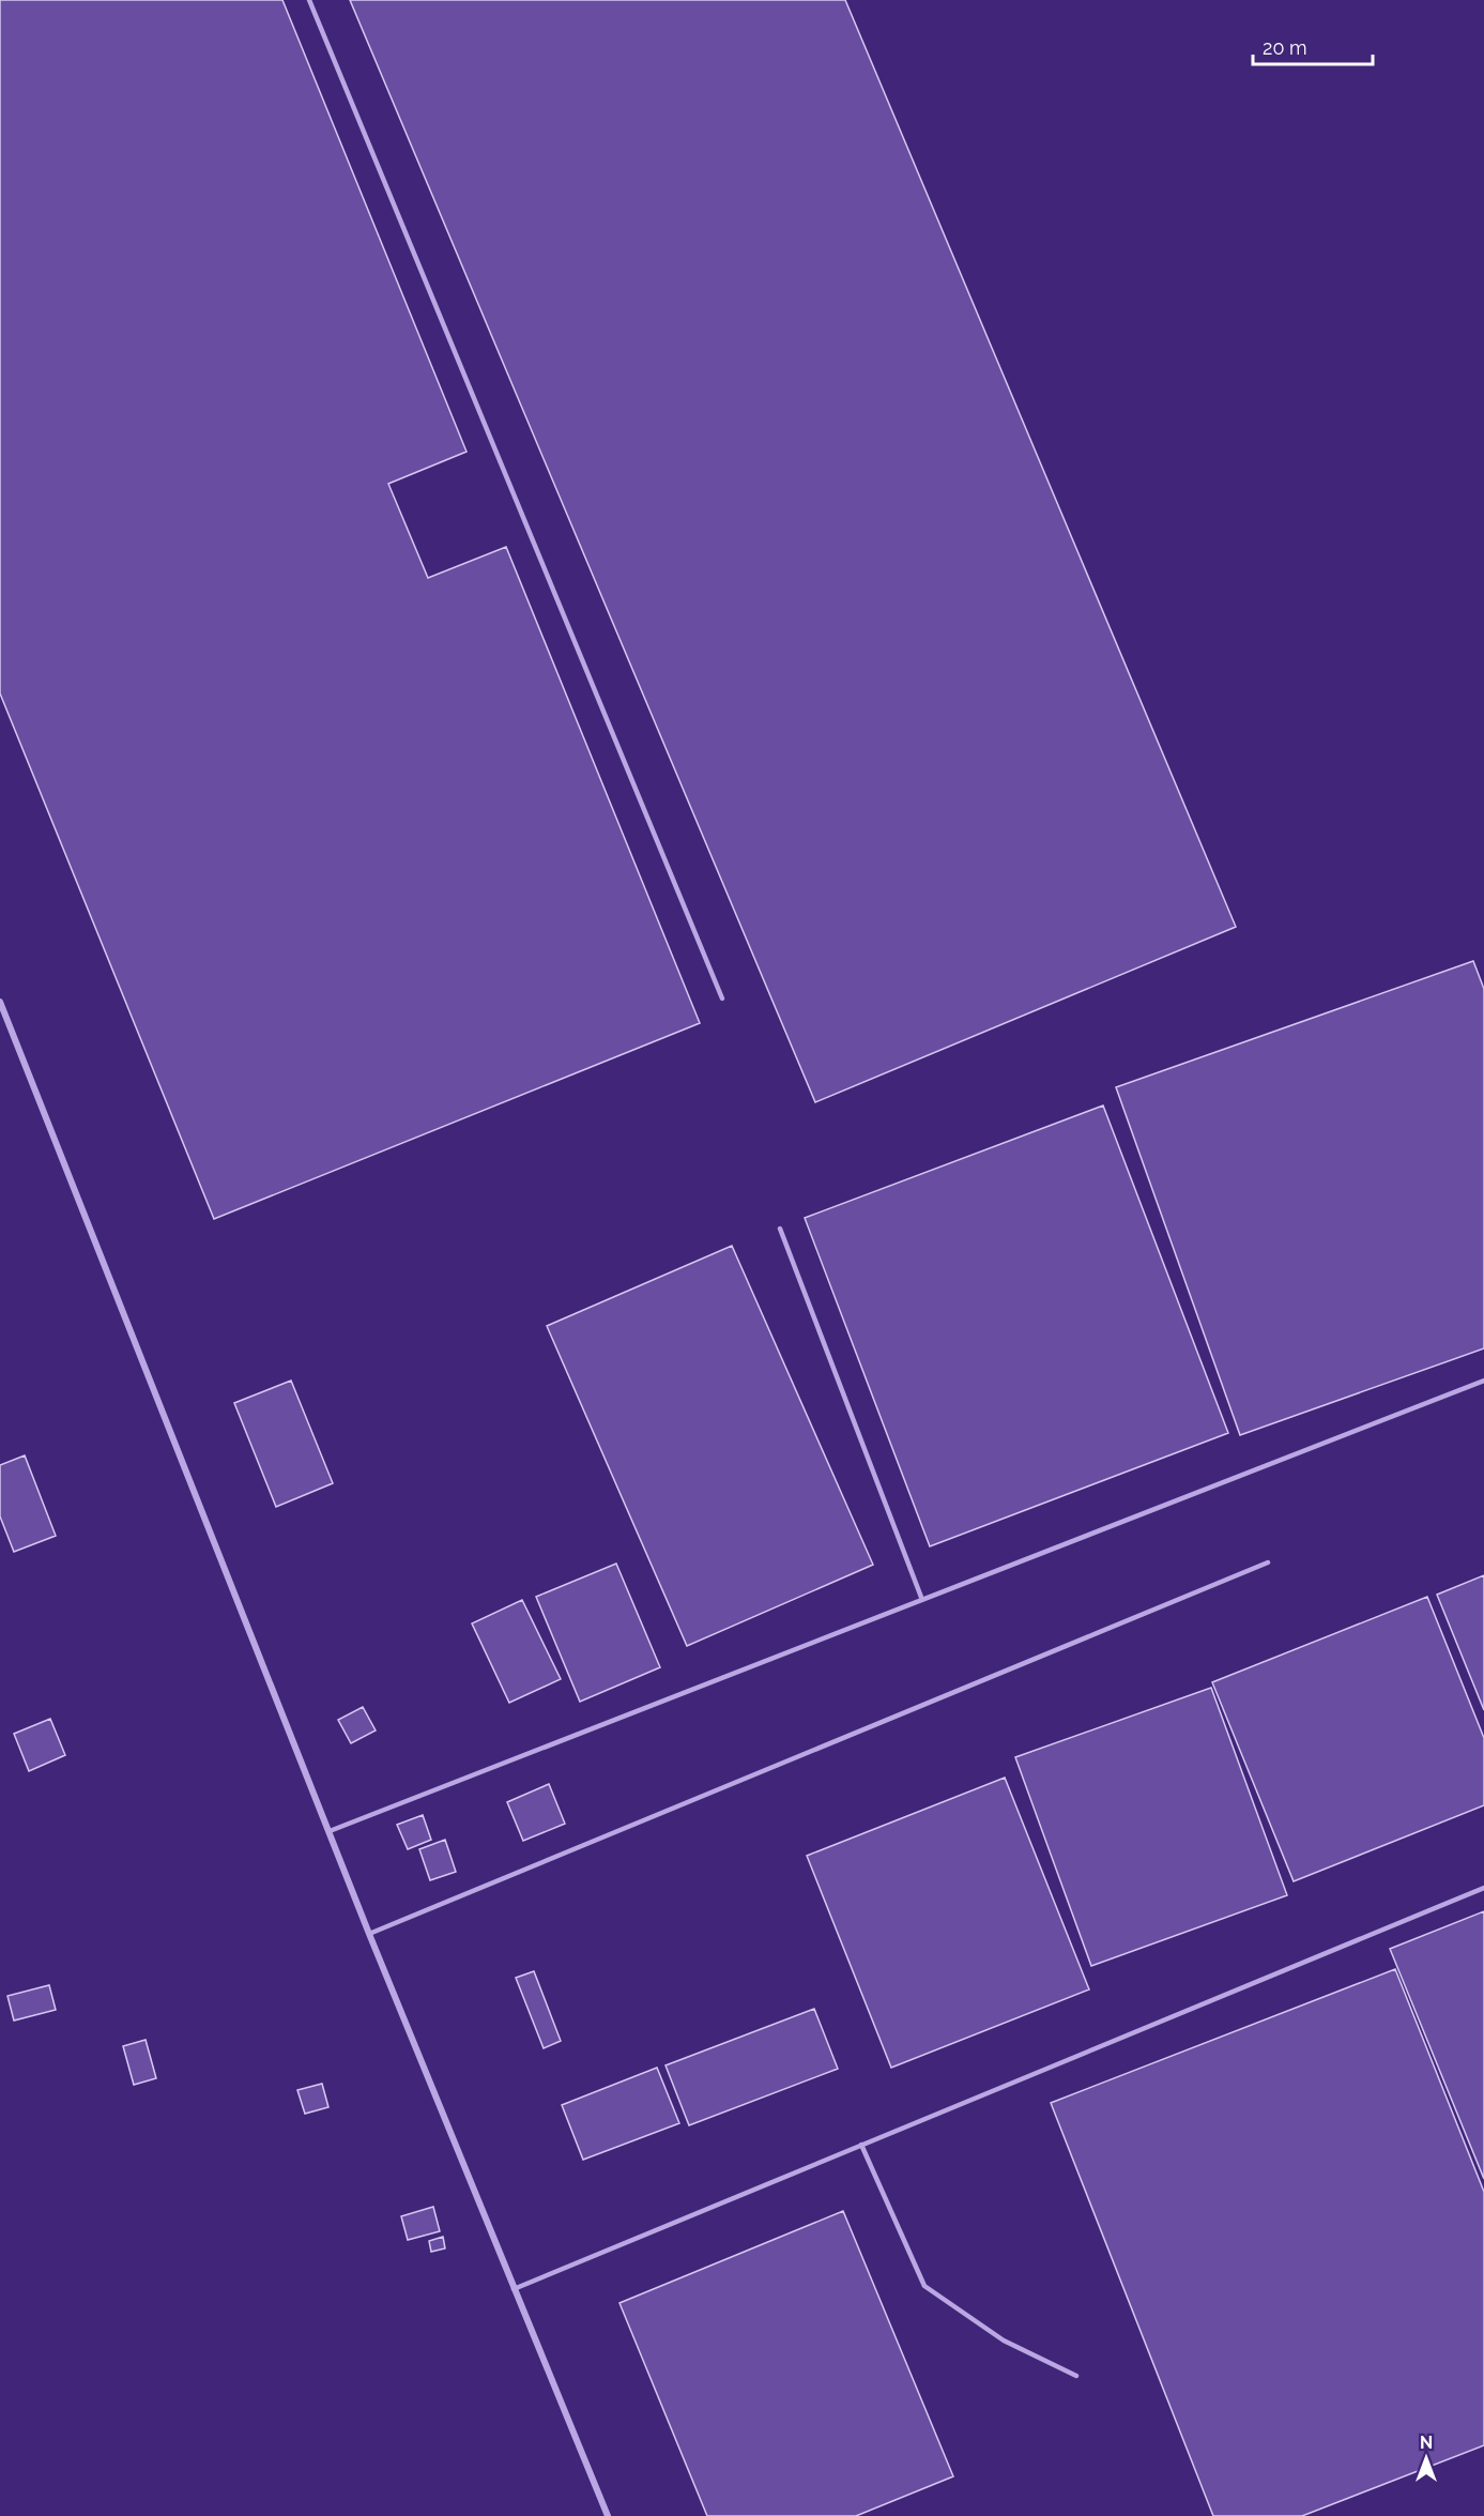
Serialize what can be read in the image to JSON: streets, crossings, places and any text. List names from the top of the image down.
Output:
{
  "scale_bar": "20 m",
  "north": "top"
}
